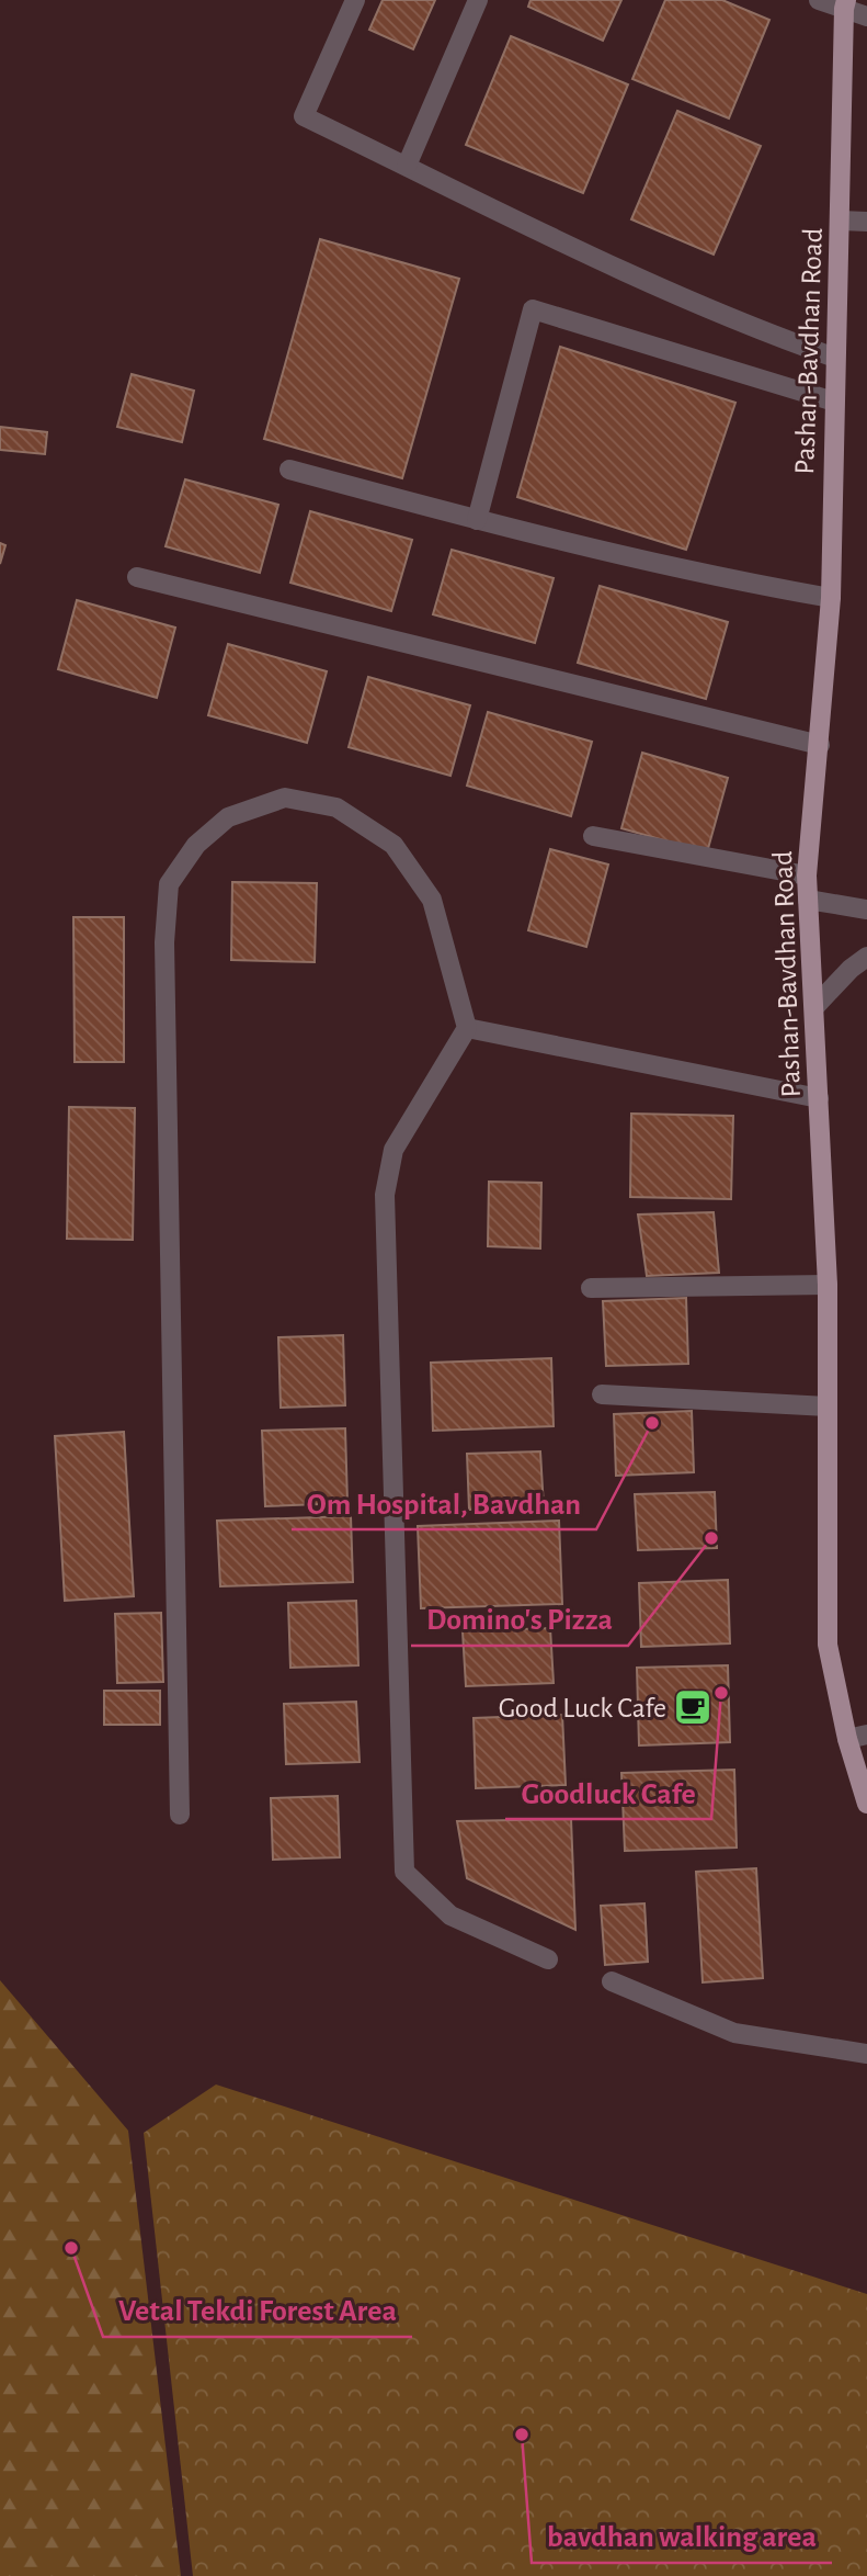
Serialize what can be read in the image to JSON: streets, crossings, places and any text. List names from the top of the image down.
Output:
{
  "streets": {
    "main road": ["Pashan-Bavdhan Road"]
  },
  "places": {
    "other": [
      "Om Hospital, Bavdhan",
      "Domino's Pizza",
      "Goodluck Cafe",
      "Vetal Tekdi Forest Area",
      "bavdhan walking area"
    ],
    "cafe": ["Good Luck Cafe"]
  }
}
